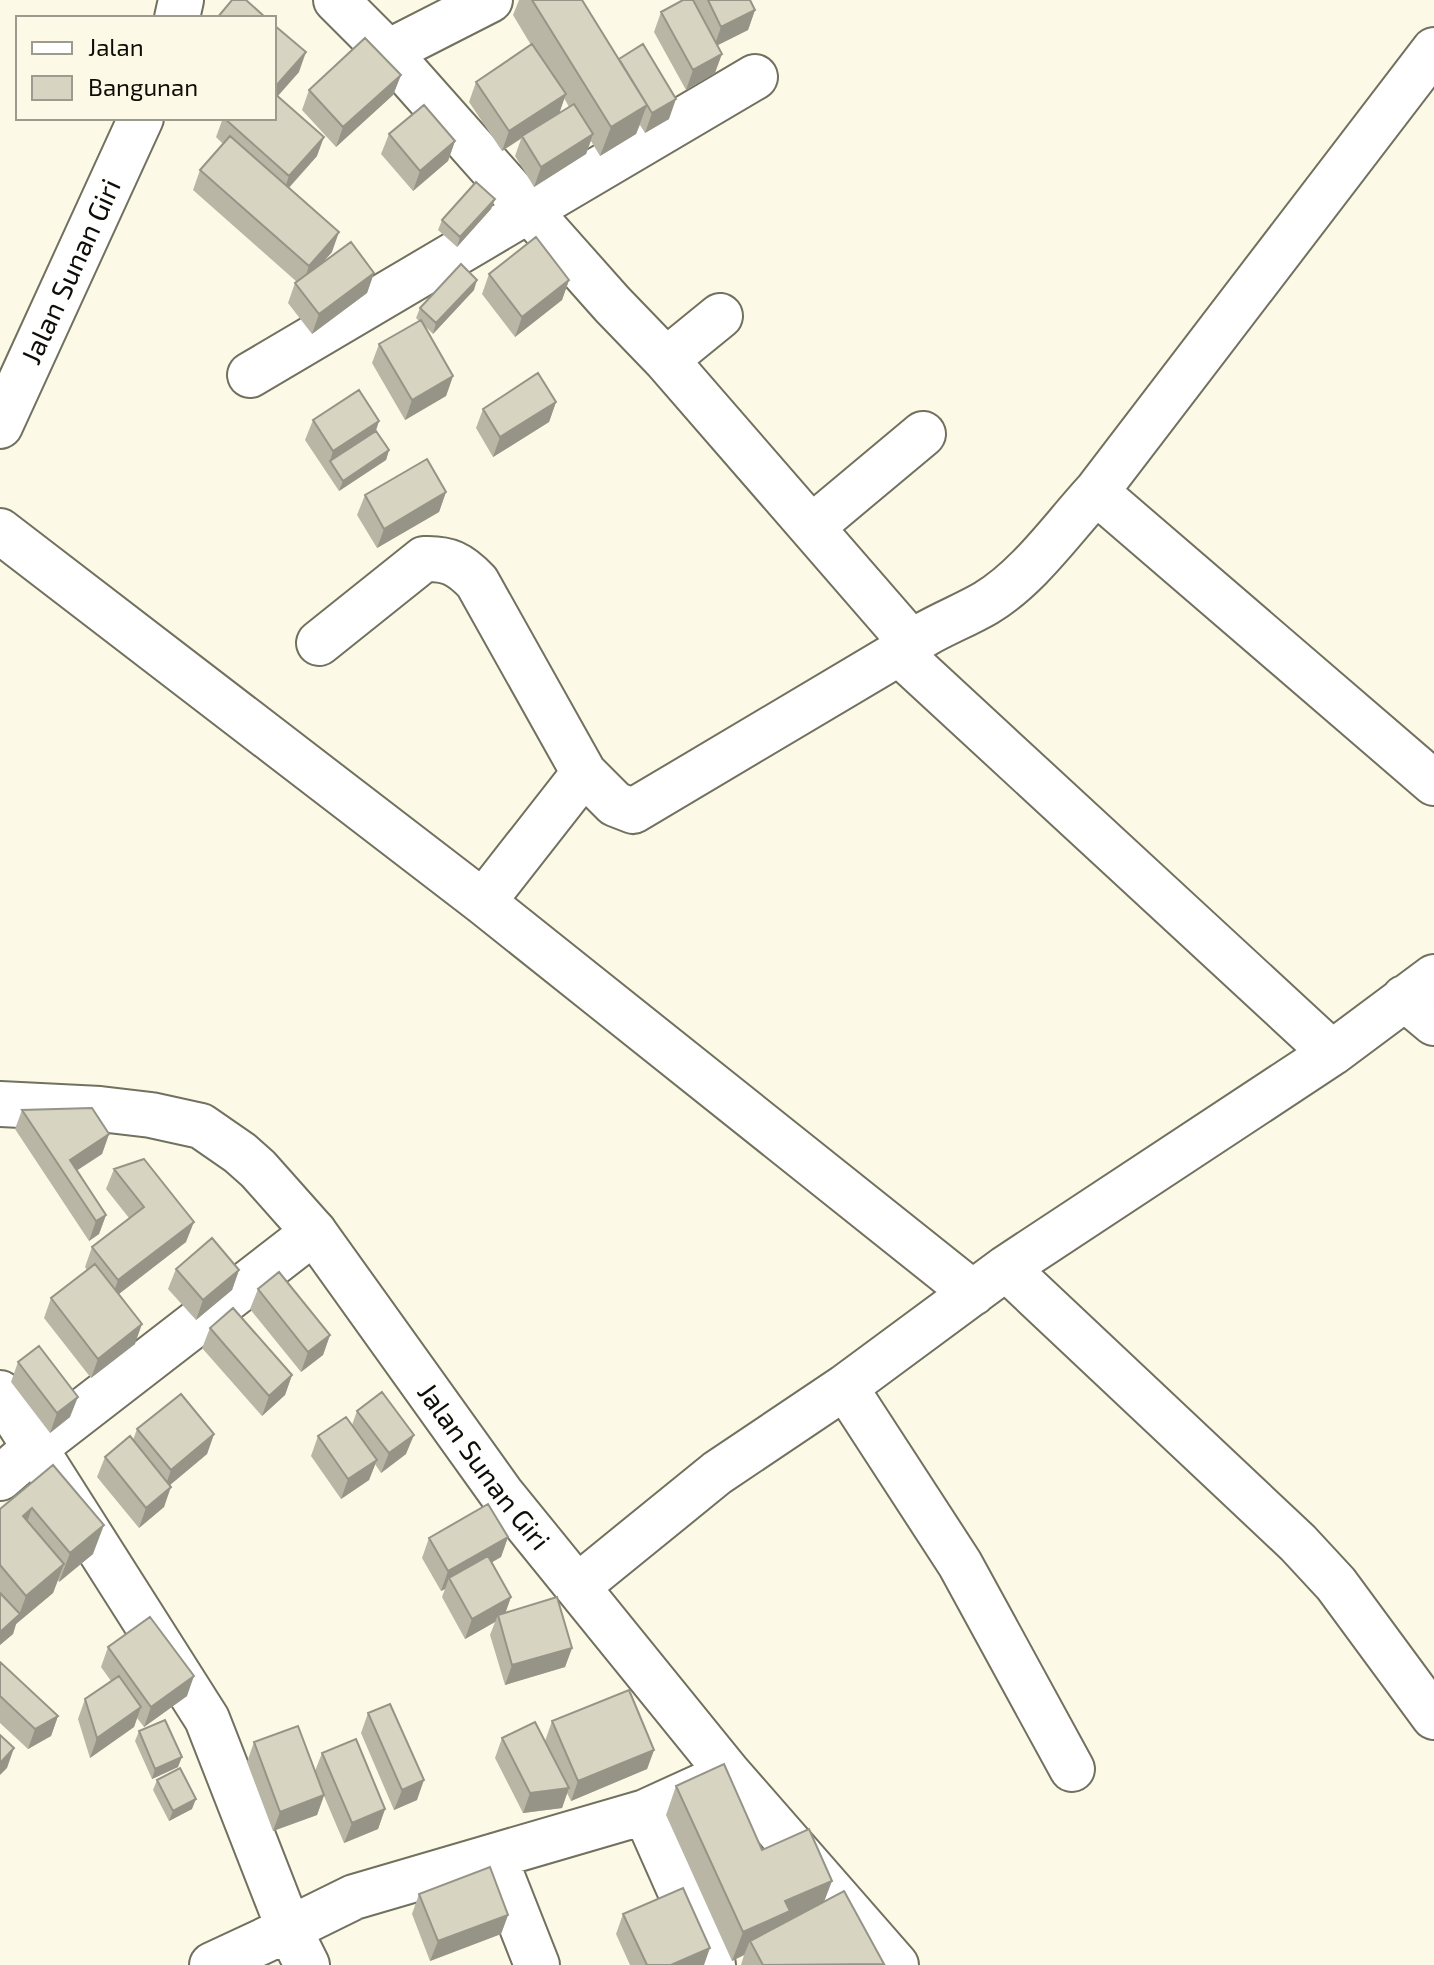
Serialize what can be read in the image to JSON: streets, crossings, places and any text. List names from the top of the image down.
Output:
{
  "streets": {
    "street": ["Jalan Sunan Giri"]
  },
  "legend": ["Jalan", "Bangunan"]
}
